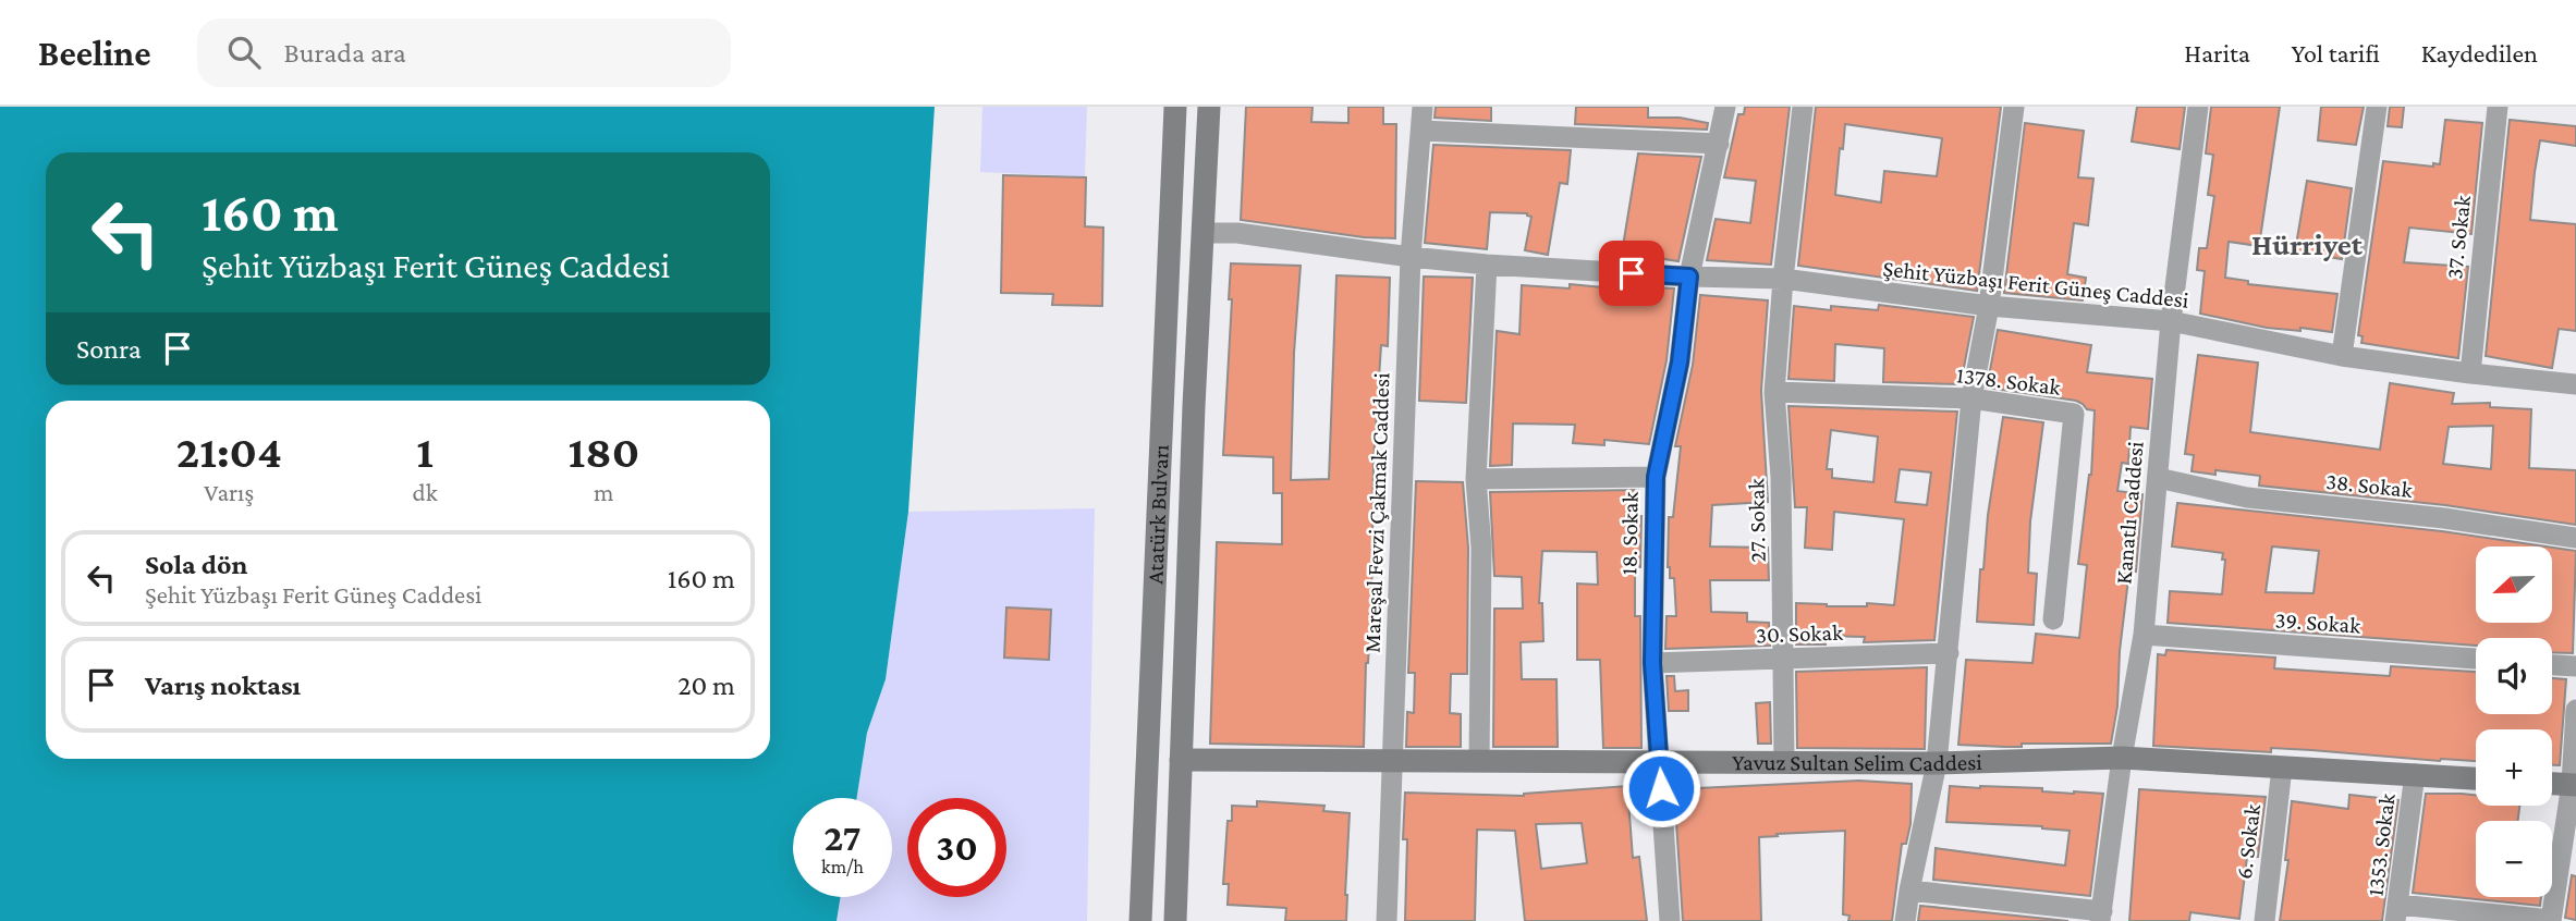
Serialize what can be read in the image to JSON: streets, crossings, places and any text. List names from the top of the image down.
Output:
{
  "streets": {
    "street": [
      "37. Sokak",
      "Şehit Yüzbaşı Ferit Güneş Caddesi",
      "1378. Sokak",
      "38. Sokak",
      "Mareşal Fevzi Çakmak Caddesi",
      "Kanatlı Caddesi",
      "Atatürk Bulvarı",
      "27. Sokak",
      "18. Sokak",
      "39. Sokak",
      "30. Sokak",
      "Yavuz Sultan Selim Caddesi",
      "6. Sokak",
      "1353. Sokak"
    ]
  },
  "crossings": [
    ["37. Sokak", "Şehit Yüzbaşı Ferit Güneş Caddesi"],
    ["Şehit Yüzbaşı Ferit Güneş Caddesi", "Mareşal Fevzi Çakmak Caddesi"],
    ["Şehit Yüzbaşı Ferit Güneş Caddesi", "Kanatlı Caddesi"],
    ["Şehit Yüzbaşı Ferit Güneş Caddesi", "Atatürk Bulvarı"],
    ["Şehit Yüzbaşı Ferit Güneş Caddesi", "27. Sokak"],
    ["Şehit Yüzbaşı Ferit Güneş Caddesi", "18. Sokak"],
    ["1378. Sokak", "27. Sokak"],
    ["38. Sokak", "Kanatlı Caddesi"],
    ["Mareşal Fevzi Çakmak Caddesi", "Yavuz Sultan Selim Caddesi"],
    ["Kanatlı Caddesi", "39. Sokak"],
    ["Kanatlı Caddesi", "Yavuz Sultan Selim Caddesi"],
    ["Atatürk Bulvarı", "Yavuz Sultan Selim Caddesi"],
    ["27. Sokak", "30. Sokak"],
    ["27. Sokak", "Yavuz Sultan Selim Caddesi"],
    ["18. Sokak", "30. Sokak"],
    ["18. Sokak", "Yavuz Sultan Selim Caddesi"],
    ["Yavuz Sultan Selim Caddesi", "6. Sokak"],
    ["Yavuz Sultan Selim Caddesi", "1353. Sokak"]
  ],
  "districts": ["Hürriyet"],
  "north": "left",
  "page": {
    "header": "Beeline",
    "search": "Burada ara",
    "nav": ["Harita", "Yol tarifi", "Kaydedilen"],
    "turn": ["160 m", "Şehit Yüzbaşı Ferit Güneş Caddesi"],
    "then": "Sonra",
    "eta": [
      "21:04",
      "Varış",
      "1",
      "dk",
      "180",
      "m"
    ],
    "list": [
      {
        "name": "Sola dön",
        "note": "Şehit Yüzbaşı Ferit Güneş Caddesi",
        "value": "160 m"
      },
      {
        "name": "Varış noktası",
        "value": "20 m"
      }
    ],
    "map_buttons": ["+", "−"],
    "speed": "27 km/h",
    "limit": "30"
  }
}
